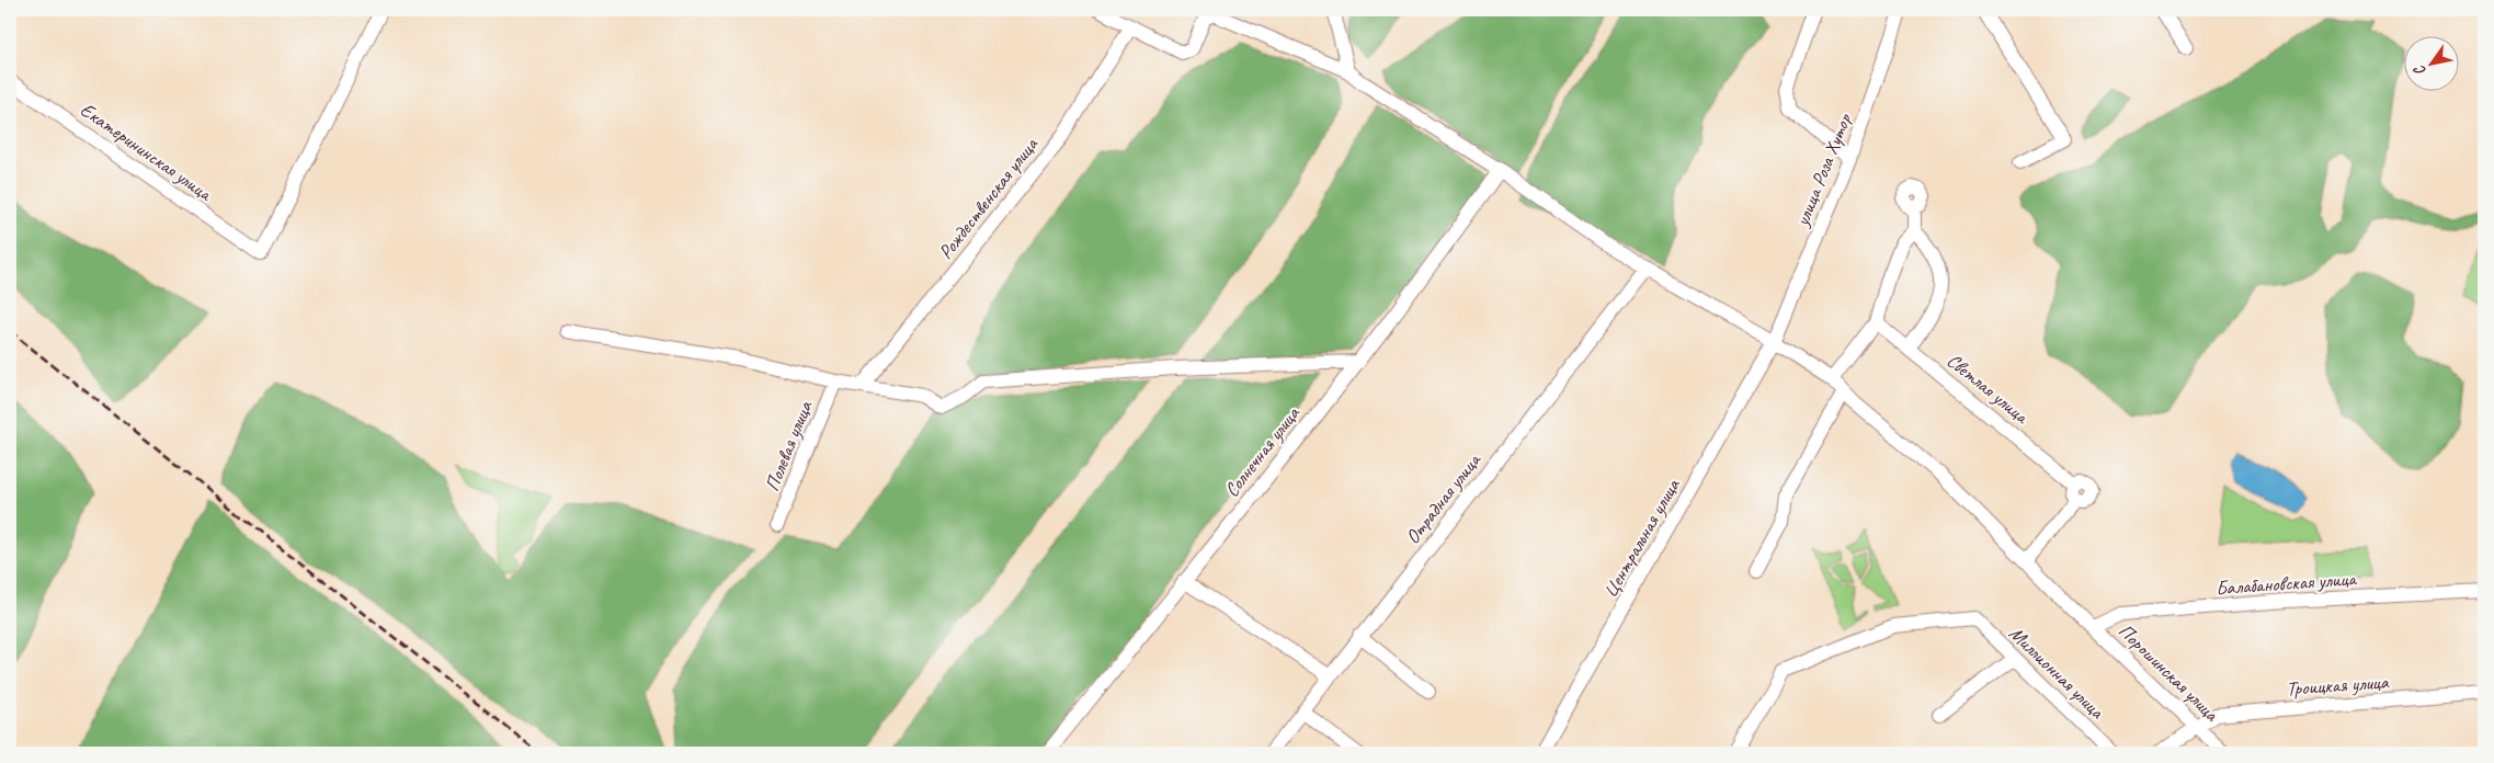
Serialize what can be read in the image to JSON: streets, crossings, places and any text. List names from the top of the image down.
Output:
{
  "streets": {
    "street": [
      "Екатерининская улица",
      "улица Роза Хутор",
      "Рождественская улица",
      "Светлая улица",
      "Полевая улица",
      "Солнечная улица",
      "Отрадная улица",
      "Центральная улица",
      "Балабановская улица",
      "Миллионная улица",
      "Порошинская улица",
      "Троицкая улица"
    ]
  },
  "crossings": [
    ["улица Роза Хутор", "Центральная улица"],
    ["улица Роза Хутор", "Порошинская улица"],
    ["Рождественская улица", "Порошинская улица"],
    ["Светлая улица", "Порошинская улица"],
    ["Солнечная улица", "Порошинская улица"],
    ["Отрадная улица", "Порошинская улица"],
    ["Центральная улица", "Порошинская улица"],
    ["Балабановская улица", "Порошинская улица"],
    ["Порошинская улица", "Троицкая улица"]
  ],
  "north": "bottom left"
}
